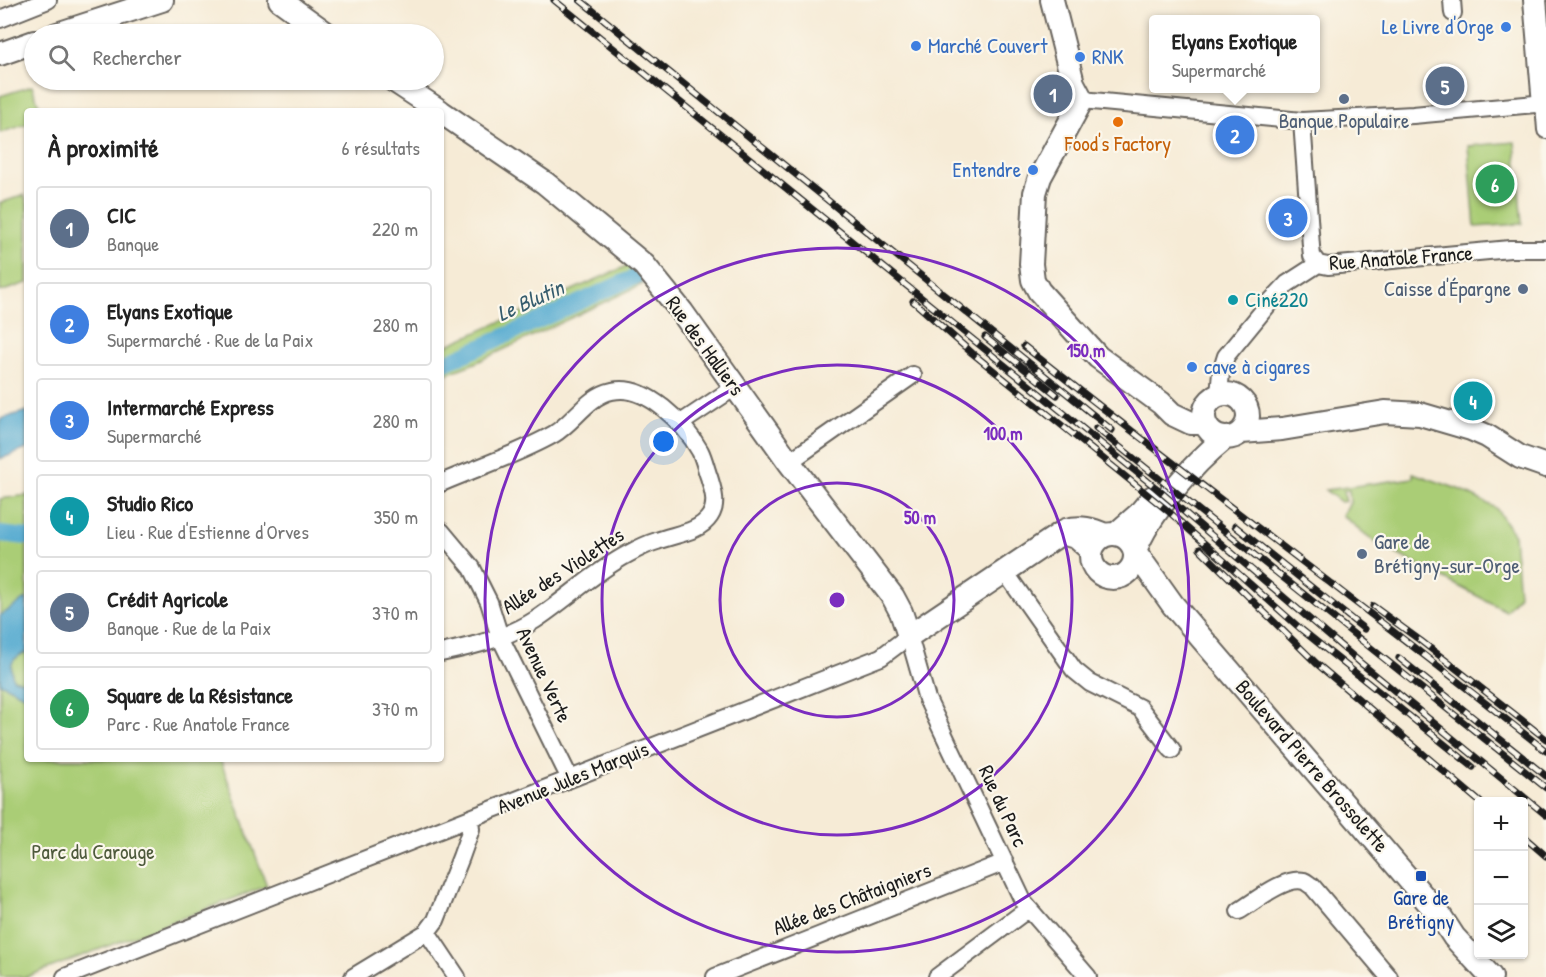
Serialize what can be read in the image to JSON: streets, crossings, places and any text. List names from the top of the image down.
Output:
{
  "streets": {
    "main road": [
      "Rue Anatole France",
      "Rue des Halliers",
      "Boulevard Pierre Brossolette",
      "Avenue Jules Marquis"
    ],
    "street": [
      "Allée des Violettes",
      "Avenue Verte",
      "Rue du Parc",
      "Allée des Châtaigniers"
    ]
  },
  "crossings": [
    ["Rue Anatole France", "Boulevard Pierre Brossolette"],
    ["Rue Anatole France", "Avenue Jules Marquis"],
    ["Rue des Halliers", "Avenue Jules Marquis"],
    ["Rue des Halliers", "Rue du Parc"],
    ["Allée des Violettes", "Avenue Verte"],
    ["Avenue Verte", "Avenue Jules Marquis"],
    ["Boulevard Pierre Brossolette", "Avenue Jules Marquis"],
    ["Avenue Jules Marquis", "Rue du Parc"],
    ["Rue du Parc", "Allée des Châtaigniers"]
  ],
  "water": ["Le Blutin"],
  "parks": ["Parc du Carouge"],
  "places": {
    "other": [
      "Le Livre d'Orge",
      "Marché Couvert",
      "RNK",
      "Banque Populaire",
      "Food's Factory",
      "Entendre",
      "Caisse d'Épargne",
      "Ciné220",
      "cave à cigares",
      "Gare de Brétigny-sur-Orge"
    ],
    "transit": ["Gare de Brétigny"]
  },
  "page": {
    "popup": ["Elyans Exotique", "Supermarché"],
    "search": "Rechercher",
    "pins": [
      "5",
      "1",
      "2",
      "6",
      "3",
      "4"
    ],
    "heading": ["À proximité", "6 résultats"],
    "list": [
      {
        "mark": "1",
        "name": "CIC",
        "note": "Banque",
        "value": "220 m"
      },
      {
        "mark": "2",
        "name": "Elyans Exotique",
        "note": "Supermarché · Rue de la Paix",
        "value": "280 m"
      },
      {
        "mark": "3",
        "name": "Intermarché Express",
        "note": "Supermarché",
        "value": "280 m"
      },
      {
        "mark": "4",
        "name": "Studio Rico",
        "note": "Lieu · Rue d'Estienne d'Orves",
        "value": "350 m"
      },
      {
        "mark": "5",
        "name": "Crédit Agricole",
        "note": "Banque · Rue de la Paix",
        "value": "370 m"
      },
      {
        "mark": "6",
        "name": "Square de la Résistance",
        "note": "Parc · Rue Anatole France",
        "value": "370 m"
      }
    ],
    "map_buttons": ["+", "−"]
  },
  "rings": ["150 m", "100 m", "50 m"]
}
